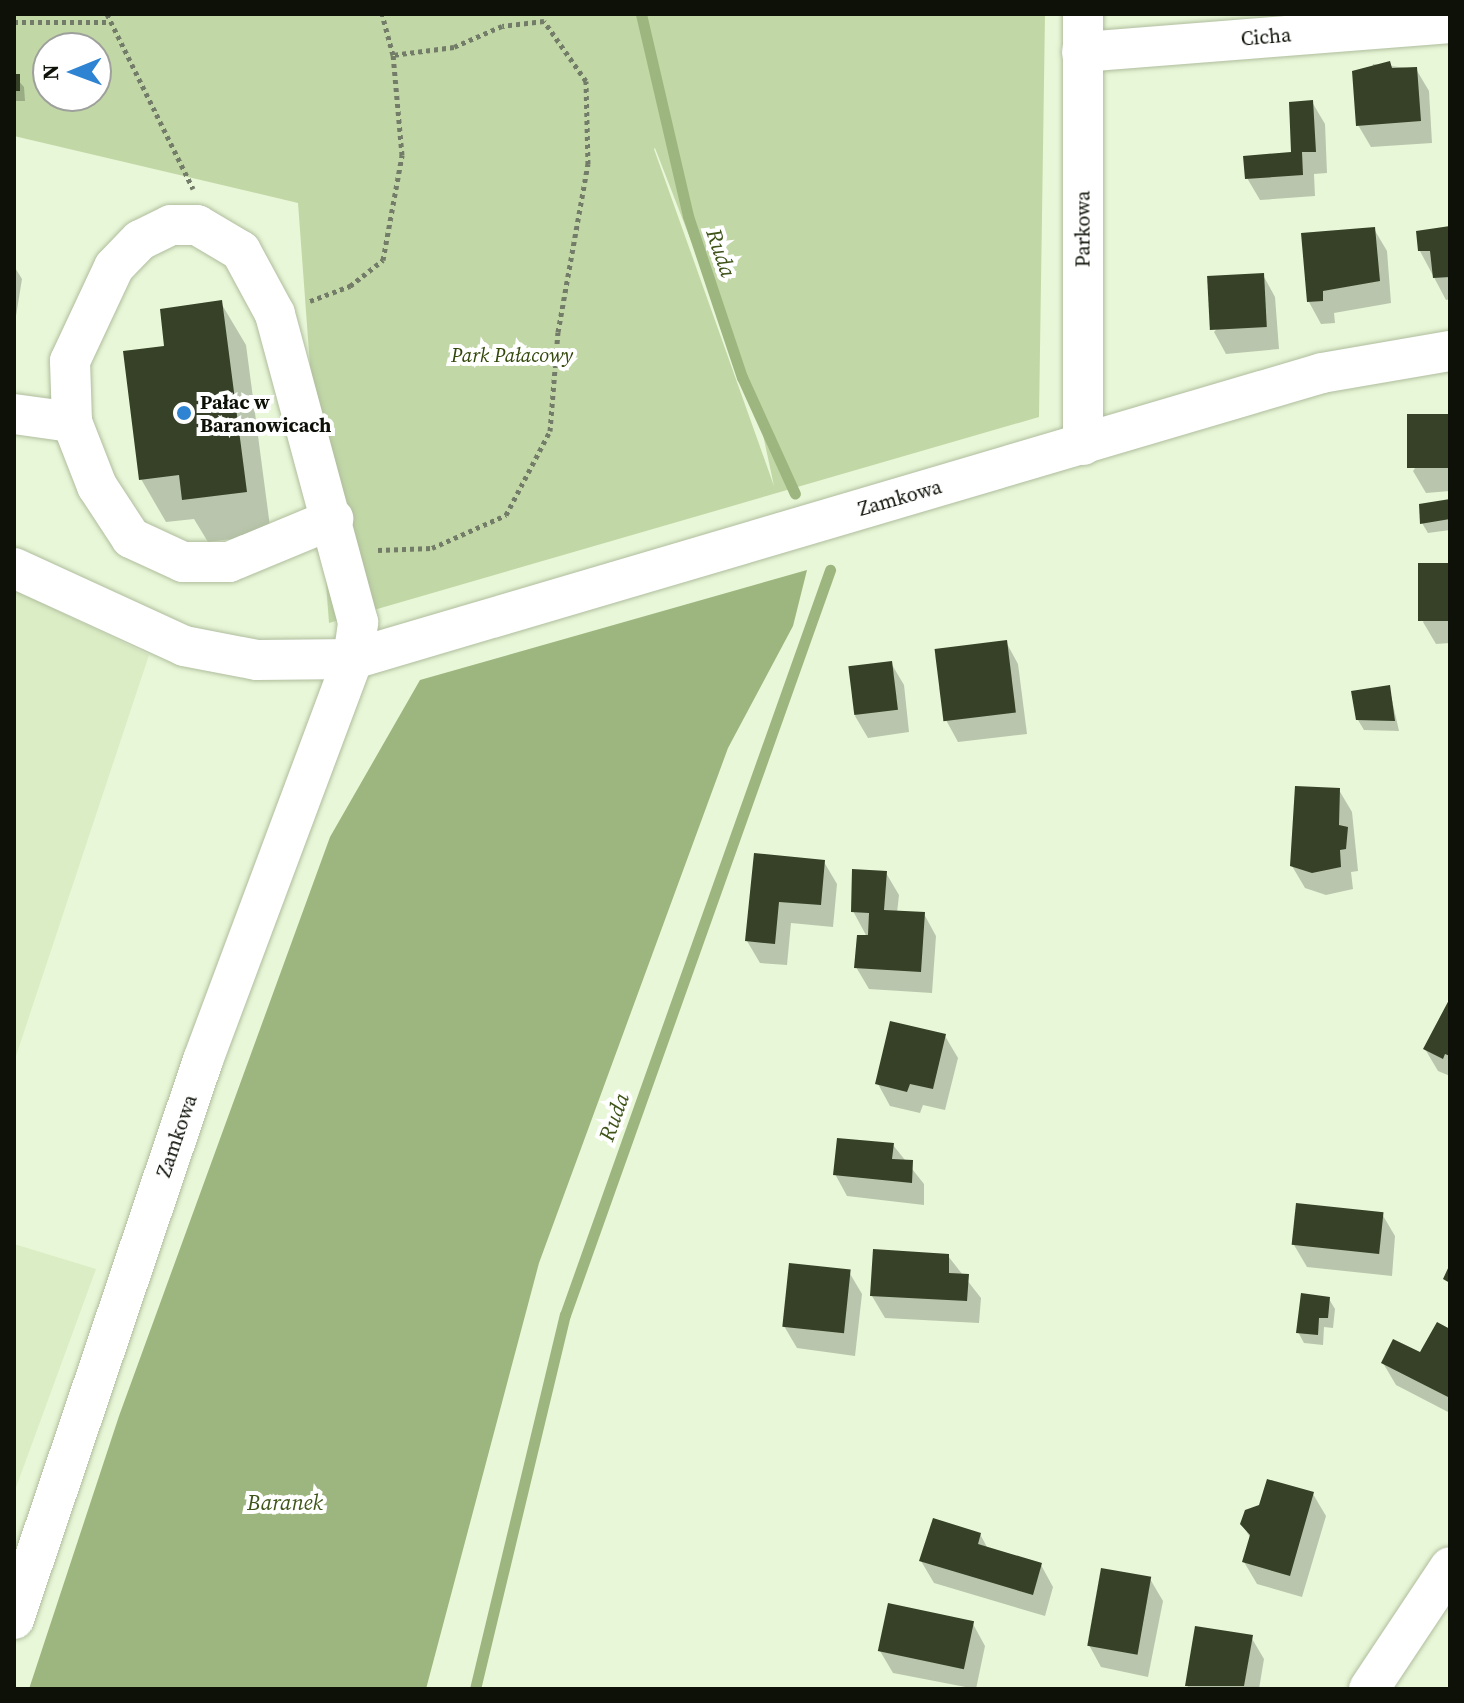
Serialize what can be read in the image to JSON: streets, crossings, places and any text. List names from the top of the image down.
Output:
{
  "streets": {
    "street": ["Cicha", "Parkowa", "Zamkowa"]
  },
  "crossings": [
    ["Cicha", "Parkowa"],
    ["Parkowa", "Zamkowa"]
  ],
  "water": ["Ruda", "Baranek"],
  "parks": ["Park Pałacowy"],
  "places": ["Pałac w Baranowicach"],
  "north": "left"
}
